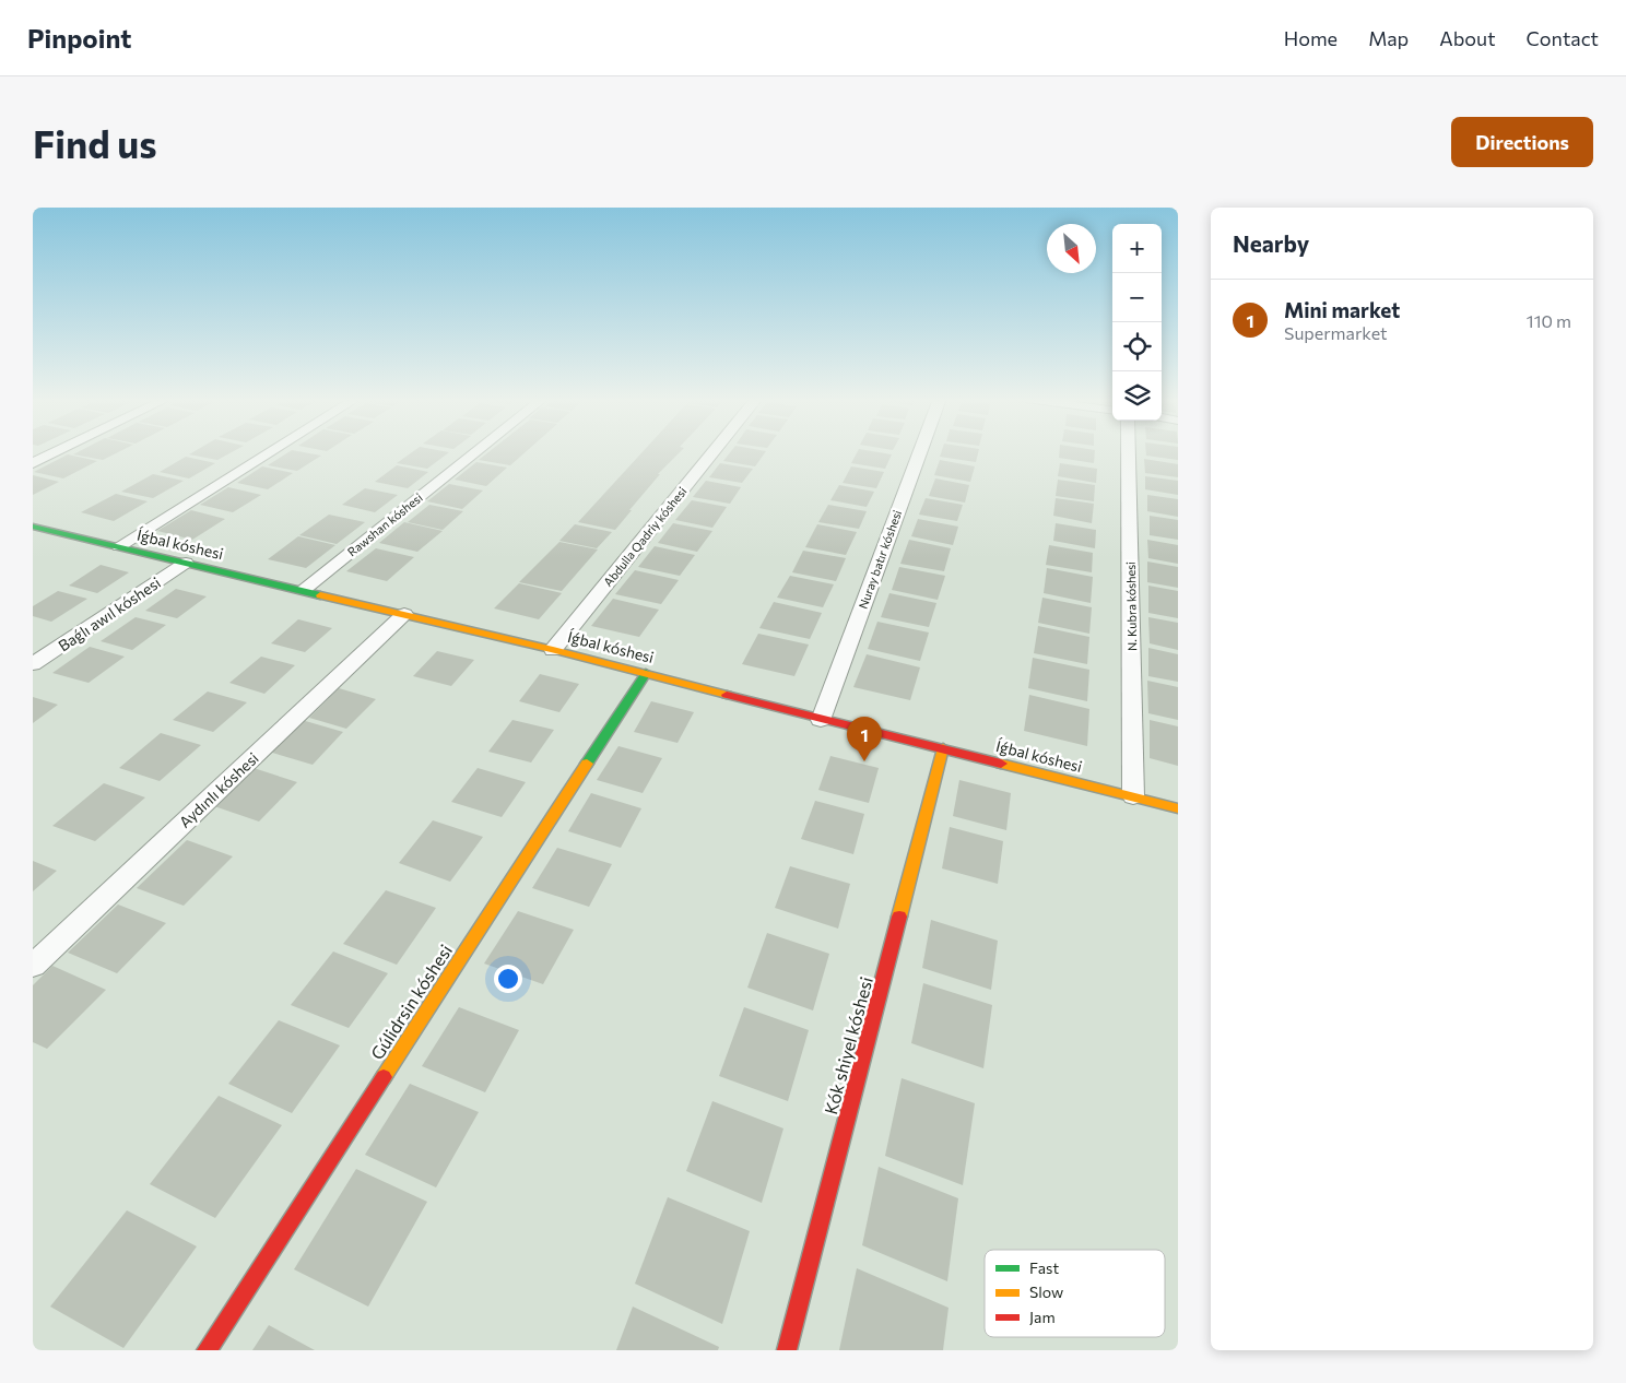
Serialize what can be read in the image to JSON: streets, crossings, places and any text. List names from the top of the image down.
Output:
{
  "streets": {
    "street": [
      "Rawshan kóshesi",
      "Abdulla Qadriy kóshesi",
      "Íǵbal kóshesi",
      "Nuray batır kóshesi",
      "N. Kubra kóshesi",
      "Baǵlı awıl kóshesi",
      "Aydınlı kóshesi",
      "Gúlidrsin kóshesi",
      "Kók shiyel kóshesi"
    ]
  },
  "crossings": [
    ["Rawshan kóshesi", "Íǵbal kóshesi"],
    ["Abdulla Qadriy kóshesi", "Íǵbal kóshesi"],
    ["Íǵbal kóshesi", "Nuray batır kóshesi"],
    ["Íǵbal kóshesi", "N. Kubra kóshesi"],
    ["Íǵbal kóshesi", "Baǵlı awıl kóshesi"],
    ["Íǵbal kóshesi", "Aydınlı kóshesi"],
    ["Íǵbal kóshesi", "Gúlidrsin kóshesi"],
    ["Íǵbal kóshesi", "Kók shiyel kóshesi"]
  ],
  "legend": ["Fast", "Slow", "Jam"],
  "north": "bottom right",
  "page": {
    "header": "Pinpoint",
    "nav": [
      "Home",
      "Map",
      "About",
      "Contact"
    ],
    "buttons": "Directions",
    "title": "Find us",
    "heading": "Nearby",
    "map_buttons": ["+", "−"],
    "list": [
      {
        "mark": "1",
        "name": "Mini market",
        "note": "Supermarket",
        "value": "110 m"
      }
    ],
    "pins": "1"
  }
}
